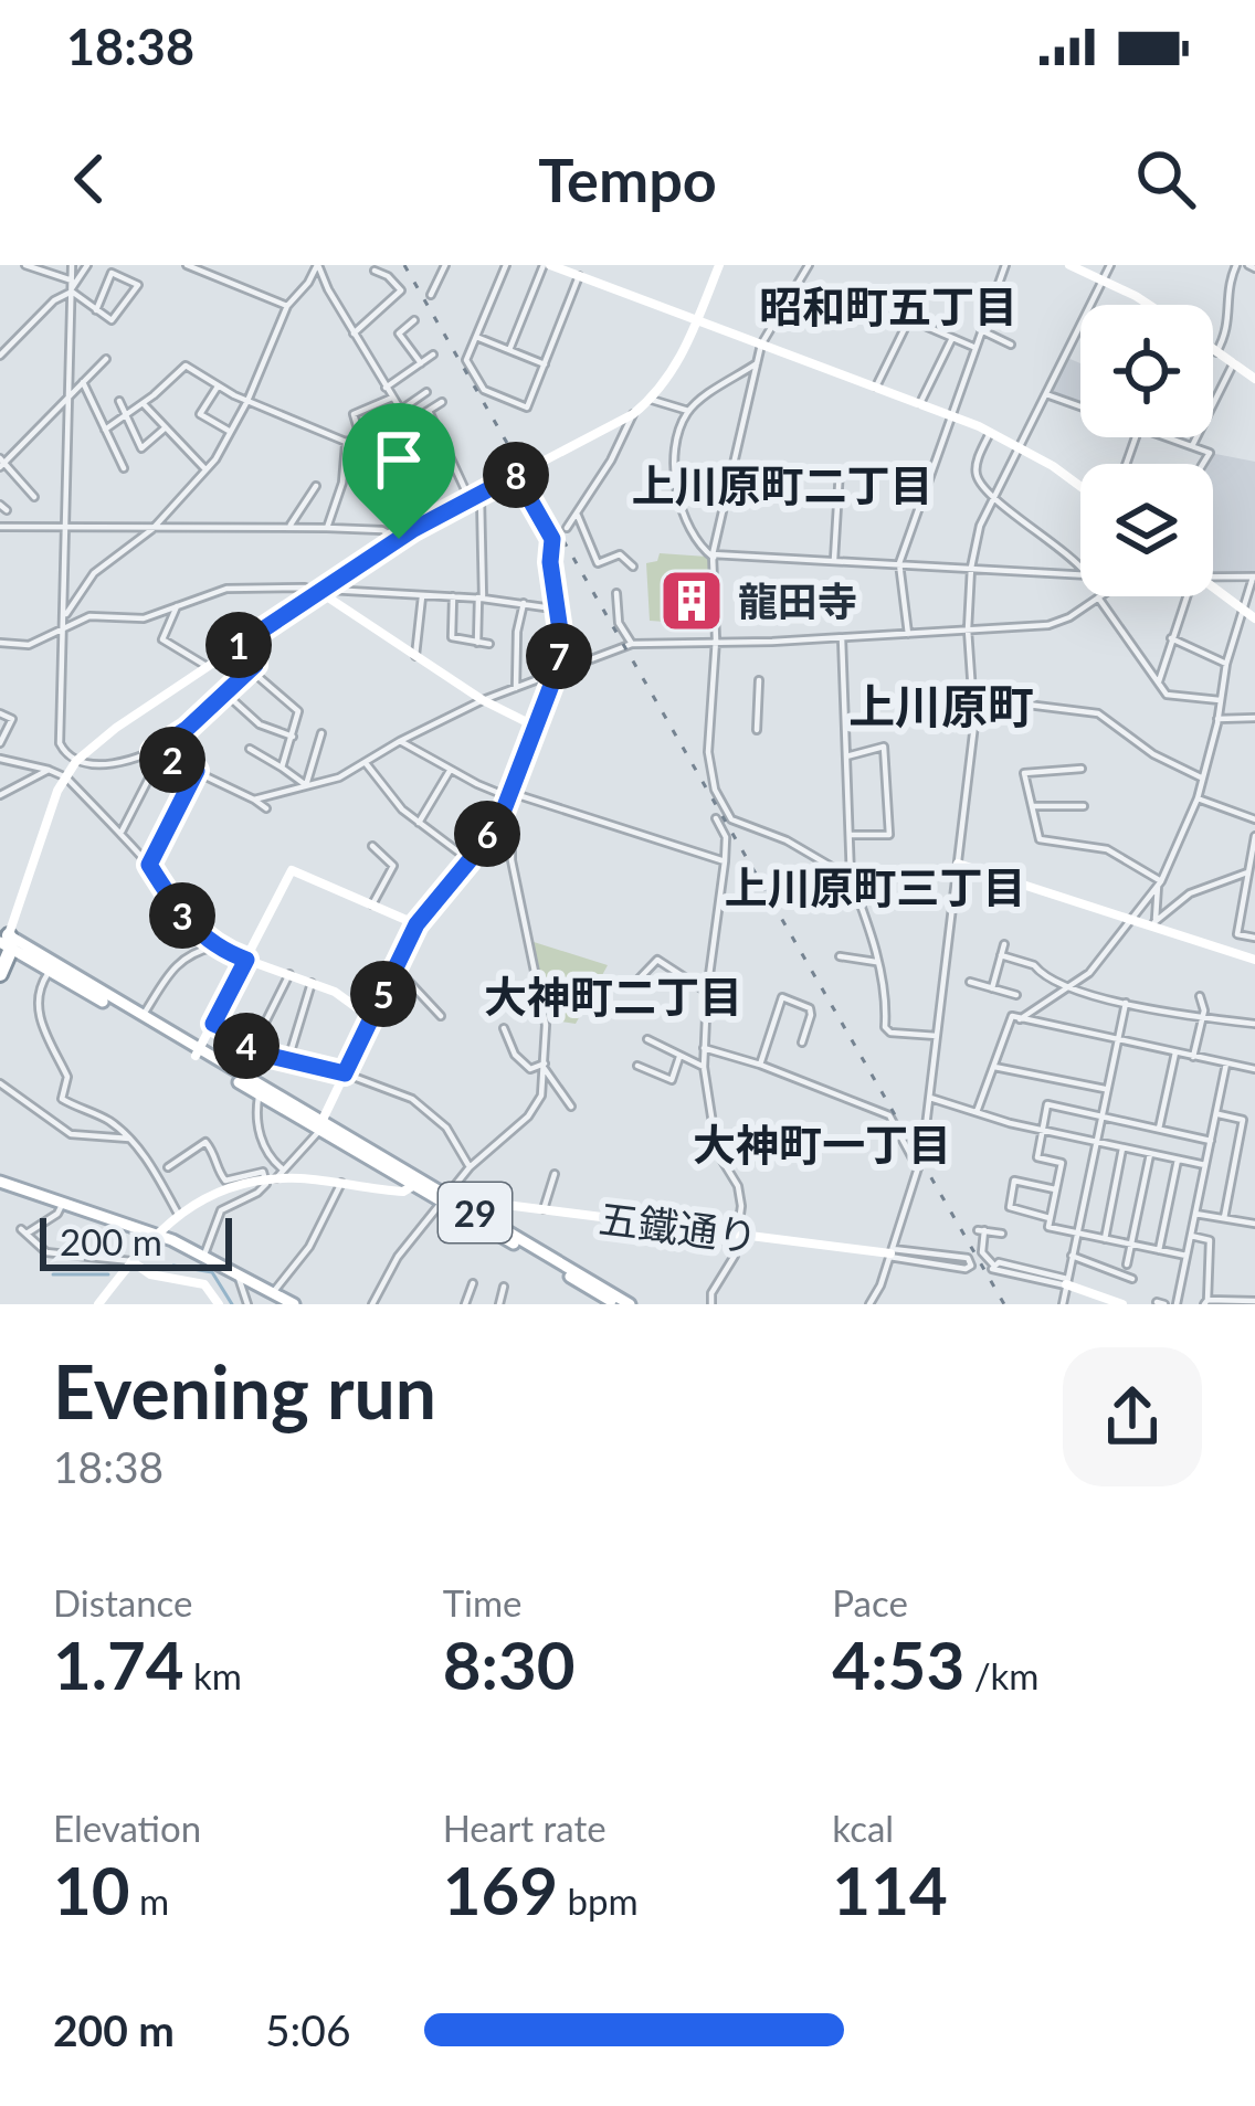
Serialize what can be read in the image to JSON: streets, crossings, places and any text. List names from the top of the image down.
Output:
{
  "streets": {
    "main road": ["29"],
    "street": ["五鐵通り"]
  },
  "crossings": [
    ["29", "五鐵通り"]
  ],
  "districts": [
    "昭和町五丁目",
    "上川原町二丁目",
    "上川原町",
    "上川原町三丁目",
    "大神町二丁目",
    "大神町一丁目"
  ],
  "places": {
    "building": ["龍田寺"]
  },
  "scale_bar": "200 m",
  "page": {
    "status": "18:38",
    "header": "Tempo",
    "pins": [
      "8",
      "1",
      "7",
      "2",
      "6",
      "3",
      "5",
      "4"
    ],
    "scale": "200 m",
    "heading": ["Evening run", "18:38"],
    "stats": [
      ["Distance", "1.74 km"],
      ["Time", "8:30"],
      ["Pace", "4:53 /km"],
      ["Elevation", "10 m"],
      ["Heart rate", "169 bpm"],
      ["kcal", "114"]
    ],
    "list": [
      {
        "name": "200 m",
        "note": "5:06"
      }
    ]
  }
}
